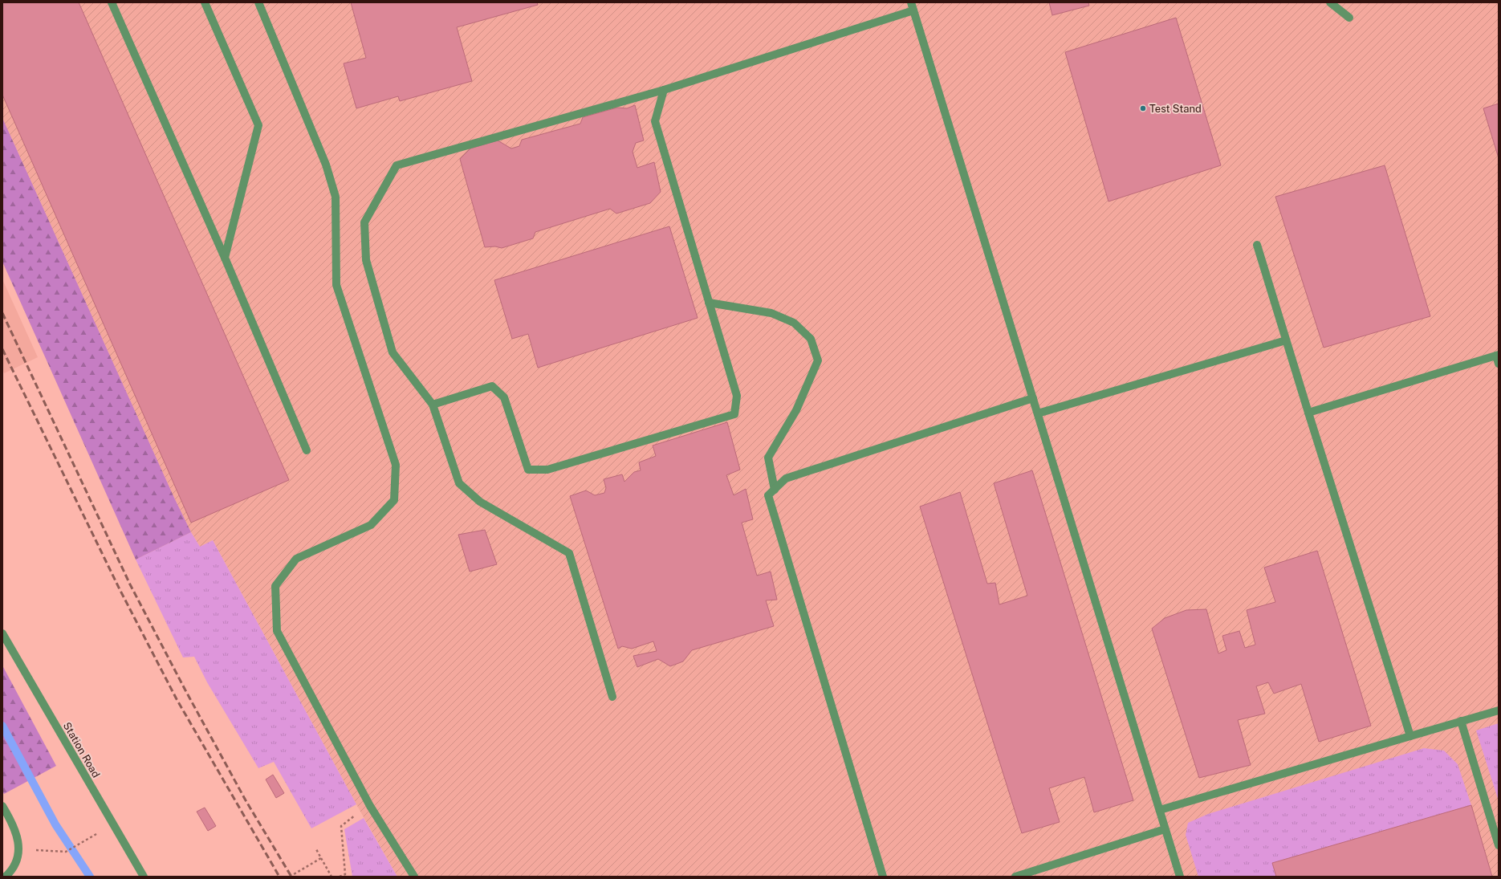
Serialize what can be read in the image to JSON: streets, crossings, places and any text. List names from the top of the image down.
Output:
{
  "streets": {
    "street": ["Station Road"]
  },
  "places": ["Test Stand"]
}
